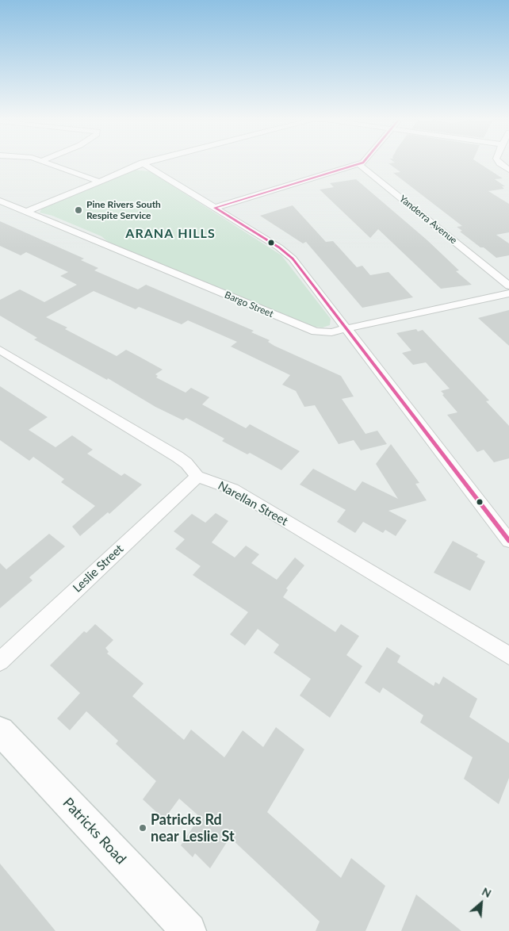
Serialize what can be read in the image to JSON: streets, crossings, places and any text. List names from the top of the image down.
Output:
{
  "streets": {
    "main road": ["Patricks Road"],
    "street": [
      "Yanderra Avenue",
      "Bargo Street",
      "Narellan Street",
      "Leslie Street"
    ]
  },
  "crossings": [
    ["Narellan Street", "Leslie Street"]
  ],
  "districts": ["ARANA HILLS"],
  "places": ["Pine Rivers South Respite Service", "Patricks Rd near Leslie St"],
  "north": "top right"
}
